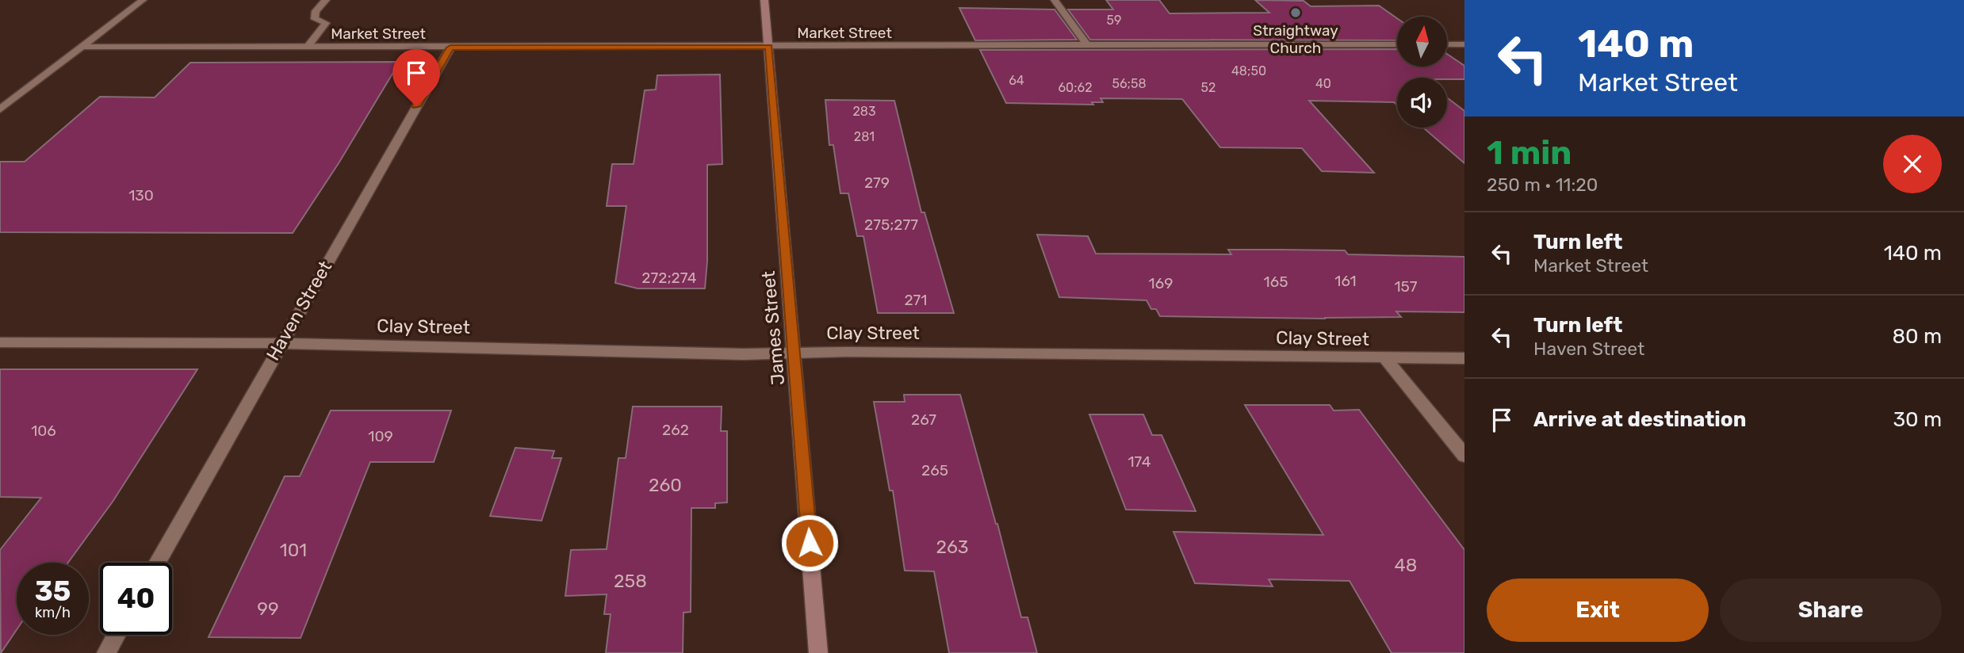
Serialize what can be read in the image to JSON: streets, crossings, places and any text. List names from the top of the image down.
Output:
{
  "streets": {
    "street": [
      "Market Street",
      "Haven Street",
      "Clay Street",
      "James Street"
    ]
  },
  "crossings": [
    ["Market Street", "Haven Street"],
    ["Market Street", "James Street"],
    ["Haven Street", "Clay Street"],
    ["Clay Street", "James Street"]
  ],
  "places": ["Straightway Church"],
  "house_numbers": [
    "59",
    "48;50",
    "64",
    "56;58",
    "40",
    "60;62",
    "52",
    "283",
    "281",
    "279",
    "130",
    "275;277",
    "272;274",
    "161",
    "165",
    "169",
    "157",
    "271",
    "267",
    "262",
    "106",
    "109",
    "174",
    "265",
    "260",
    "263",
    "101",
    "48",
    "258",
    "99"
  ],
  "north": "top",
  "page": {
    "turn": ["140 m", "Market Street"],
    "heading": ["1 min", "250 m · 11:20"],
    "list": [
      {
        "name": "Turn left",
        "note": "Market Street",
        "value": "140 m"
      },
      {
        "name": "Turn left",
        "note": "Haven Street",
        "value": "80 m"
      },
      {
        "name": "Arrive at destination",
        "value": "30 m"
      }
    ],
    "speed": "35 km/h",
    "limit": "40",
    "buttons": ["Exit", "Share"]
  }
}
